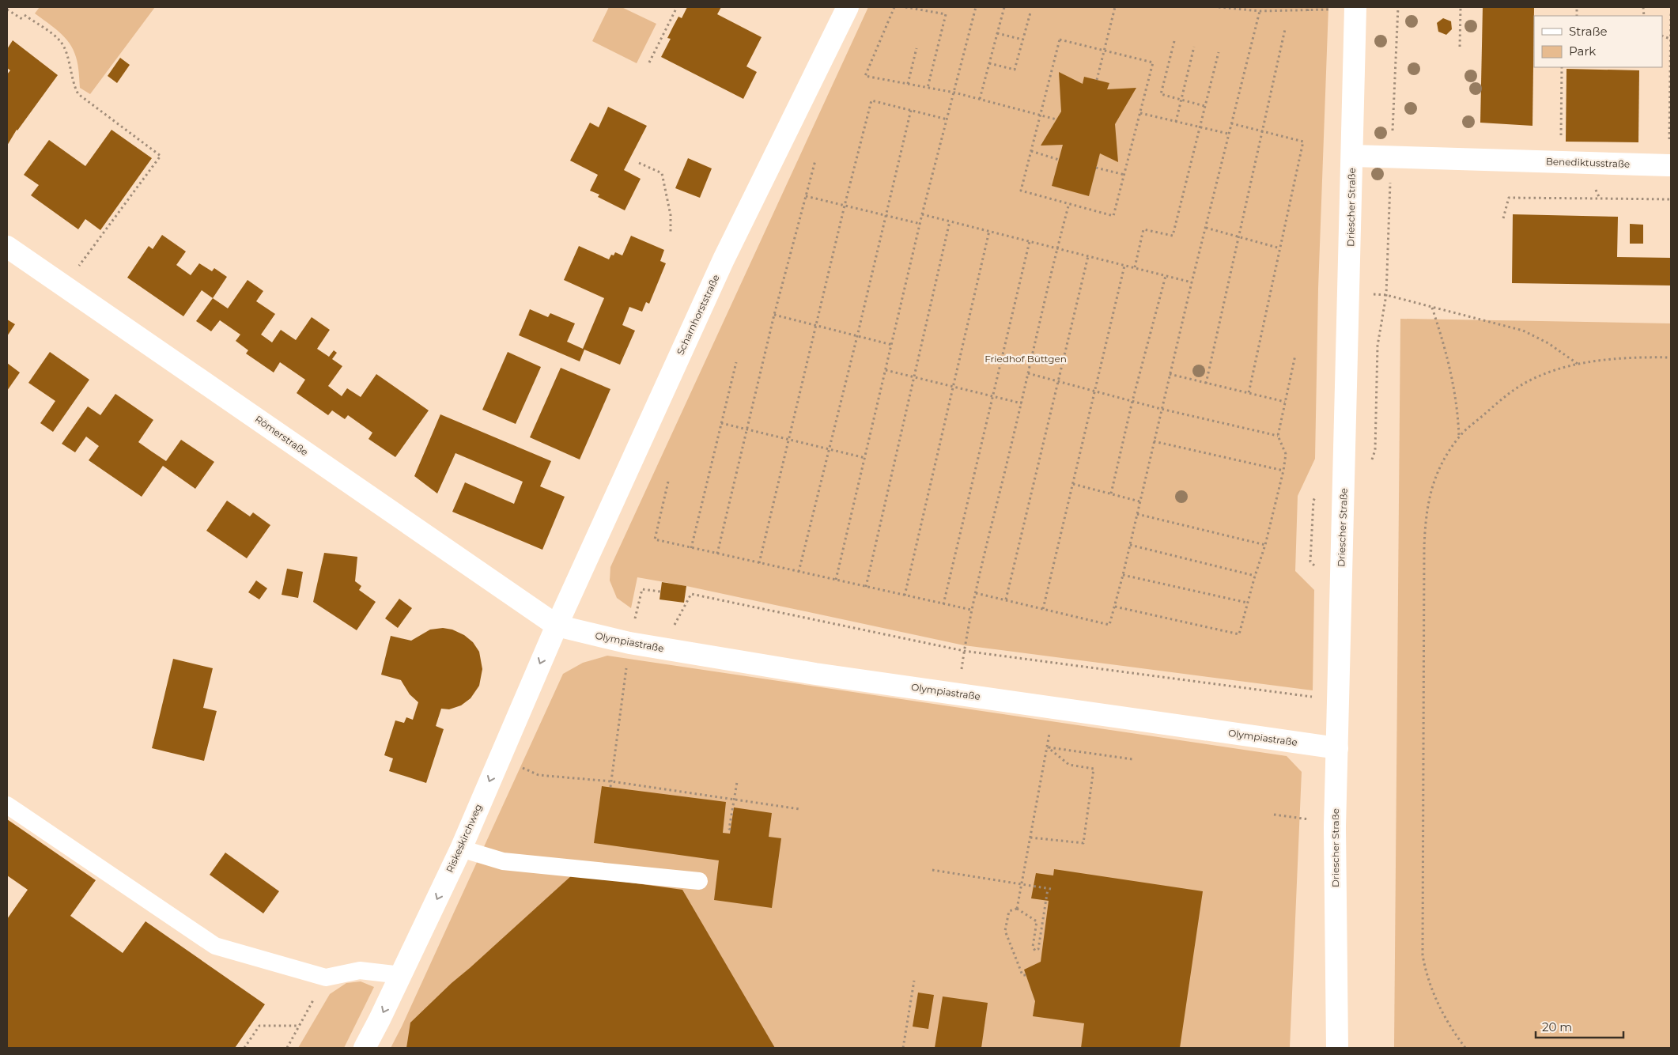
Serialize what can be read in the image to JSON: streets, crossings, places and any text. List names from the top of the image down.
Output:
{
  "streets": {
    "street": [
      "Benediktusstraße",
      "Driescher Straße",
      "Scharnhorststraße",
      "Römerstraße",
      "Olympiastraße",
      "Riskeskirchweg"
    ]
  },
  "crossings": [
    ["Benediktusstraße", "Driescher Straße"],
    ["Driescher Straße", "Olympiastraße"],
    ["Scharnhorststraße", "Römerstraße"],
    ["Scharnhorststraße", "Olympiastraße"],
    ["Scharnhorststraße", "Riskeskirchweg"],
    ["Römerstraße", "Olympiastraße"],
    ["Römerstraße", "Riskeskirchweg"],
    ["Olympiastraße", "Riskeskirchweg"]
  ],
  "one_way": ["Riskeskirchweg"],
  "parks": ["Friedhof Büttgen"],
  "legend": ["Straße", "Park"],
  "scale_bar": "20 m"
}
